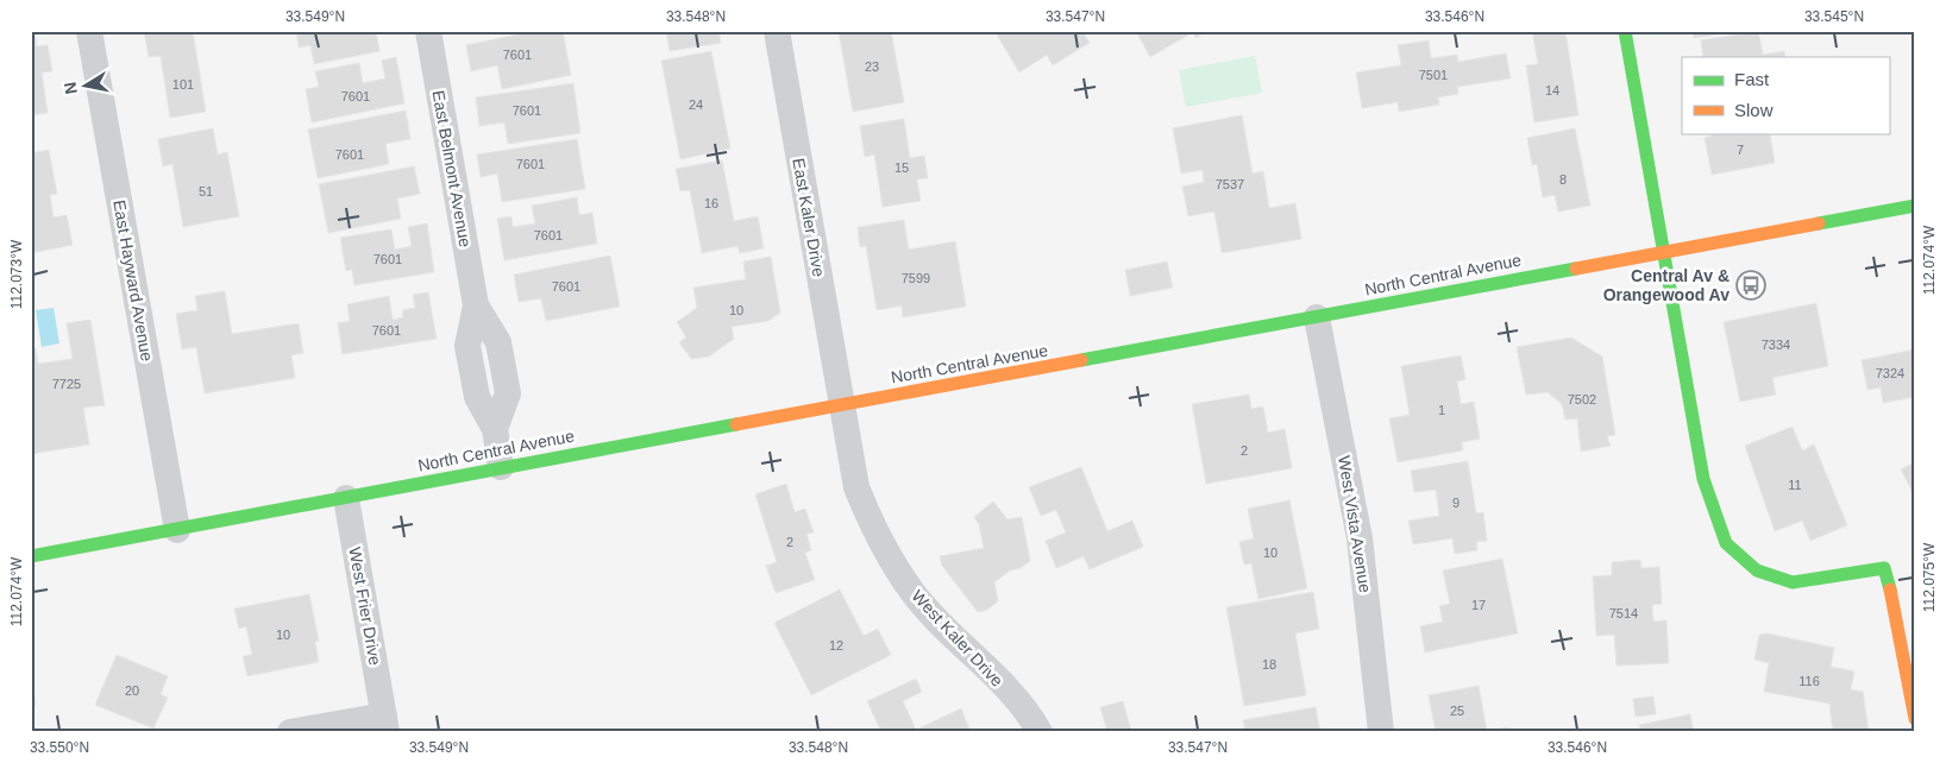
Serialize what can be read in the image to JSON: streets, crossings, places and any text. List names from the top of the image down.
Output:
{
  "streets": {
    "main road": ["North Central Avenue"],
    "street": [
      "East Belmont Avenue",
      "East Kaler Drive",
      "East Hayward Avenue",
      "West Vista Avenue",
      "West Frier Drive",
      "West Kaler Drive"
    ]
  },
  "crossings": [
    ["East Belmont Avenue", "North Central Avenue"],
    ["East Kaler Drive", "North Central Avenue"],
    ["East Kaler Drive", "West Kaler Drive"],
    ["North Central Avenue", "East Hayward Avenue"],
    ["North Central Avenue", "West Vista Avenue"],
    ["North Central Avenue", "West Frier Drive"],
    ["North Central Avenue", "West Kaler Drive"]
  ],
  "places": {
    "bus stop": ["Central Av & Orangewood Av"]
  },
  "house_numbers": [
    "7601",
    "23",
    "7501",
    "101",
    "14",
    "7601",
    "24",
    "7601",
    "7",
    "7601",
    "7601",
    "15",
    "8",
    "7537",
    "51",
    "16",
    "7601",
    "7601",
    "7599",
    "7601",
    "10",
    "7601",
    "7334",
    "7324",
    "7725",
    "7502",
    "1",
    "2",
    "11",
    "9",
    "2",
    "10",
    "17",
    "7514",
    "10",
    "12",
    "18",
    "116",
    "20",
    "25"
  ],
  "legend": ["Fast", "Slow"],
  "north": "left",
  "coordinates": [
    "33.549°N",
    "33.548°N",
    "33.547°N",
    "33.546°N",
    "33.545°N",
    "112.074°W",
    "112.073°W",
    "112.075°W",
    "33.550°N"
  ]
}
